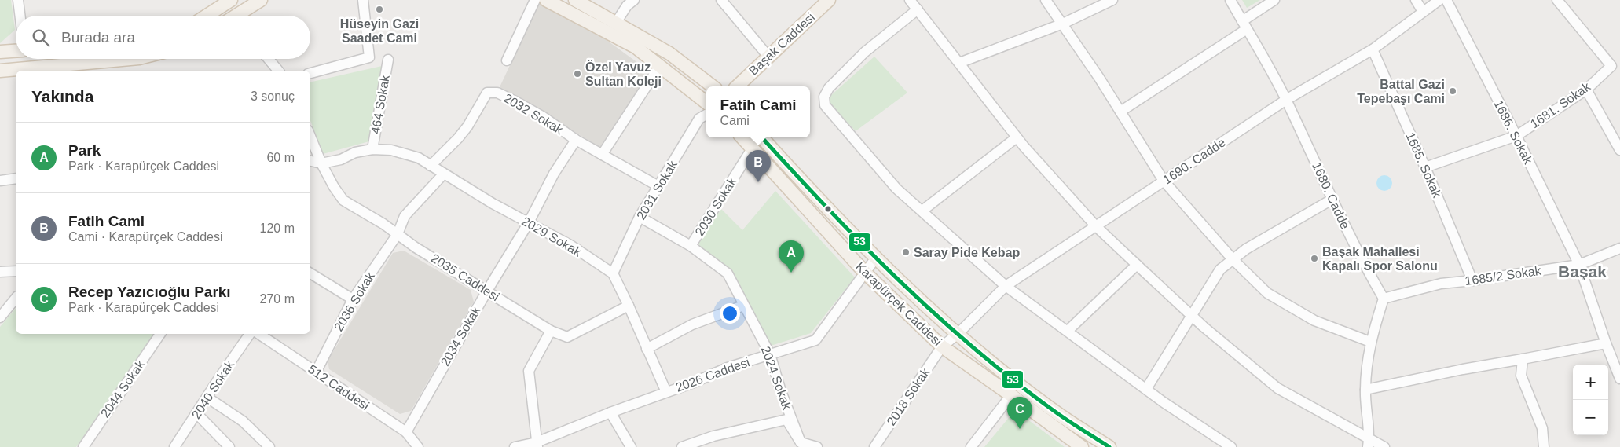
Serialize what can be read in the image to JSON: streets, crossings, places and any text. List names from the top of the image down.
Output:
{
  "streets": {
    "main road": ["Başak Caddesi", "Karapürçek Caddesi"],
    "street": [
      "464 Sokak",
      "1681. Sokak",
      "2032 Sokak",
      "1686. Sokak",
      "1690. Cadde",
      "1685. Sokak",
      "2031 Sokak",
      "1680. Cadde",
      "2030 Sokak",
      "2029 Sokak",
      "1685/2 Sokak",
      "2035 Caddesi",
      "2036 Sokak",
      "2034 Sokak",
      "2026 Caddesi",
      "2024 Sokak",
      "512 Caddesi",
      "2044 Sokak",
      "2040 Sokak",
      "2018 Sokak"
    ]
  },
  "crossings": [
    ["464 Sokak", "2029 Sokak"],
    ["1681. Sokak", "1686. Sokak"],
    ["1681. Sokak", "1685. Sokak"],
    ["2032 Sokak", "2031 Sokak"],
    ["2032 Sokak", "2029 Sokak"],
    ["2032 Sokak", "2034 Sokak"],
    ["1686. Sokak", "1685/2 Sokak"],
    ["1690. Cadde", "1685. Sokak"],
    ["1690. Cadde", "1680. Cadde"],
    ["1690. Cadde", "Karapürçek Caddesi"],
    ["1690. Cadde", "2018 Sokak"],
    ["1685. Sokak", "1685/2 Sokak"],
    ["2031 Sokak", "2029 Sokak"],
    ["2031 Sokak", "2024 Sokak"],
    ["1680. Cadde", "1685/2 Sokak"],
    ["2030 Sokak", "Karapürçek Caddesi"],
    ["2030 Sokak", "2024 Sokak"],
    ["2029 Sokak", "2035 Caddesi"],
    ["2029 Sokak", "2034 Sokak"],
    ["2035 Caddesi", "2036 Sokak"],
    ["2035 Caddesi", "2034 Sokak"],
    ["2036 Sokak", "512 Caddesi"],
    ["Karapürçek Caddesi", "2026 Caddesi"],
    ["Karapürçek Caddesi", "2018 Sokak"],
    ["2034 Sokak", "512 Caddesi"],
    ["2026 Caddesi", "2024 Sokak"]
  ],
  "districts": ["Başak"],
  "places": [
    "Hüseyin Gazi Saadet Cami",
    "Özel Yavuz Sultan Koleji",
    "Battal Gazi Tepebaşı Cami",
    "Saray Pide Kebap",
    "Başak Mahallesi Kapalı Spor Salonu"
  ],
  "lines": ["transit line 53"],
  "page": {
    "search": "Burada ara",
    "heading": ["Yakında", "3 sonuç"],
    "popup": ["Fatih Cami", "Cami"],
    "list": [
      {
        "mark": "A",
        "name": "Park",
        "note": "Park · Karapürçek Caddesi",
        "value": "60 m"
      },
      {
        "mark": "B",
        "name": "Fatih Cami",
        "note": "Cami · Karapürçek Caddesi",
        "value": "120 m"
      },
      {
        "mark": "C",
        "name": "Recep Yazıcıoğlu Parkı",
        "note": "Park · Karapürçek Caddesi",
        "value": "270 m"
      }
    ],
    "pins": ["B", "A", "C"],
    "map_buttons": ["+", "−"]
  }
}
